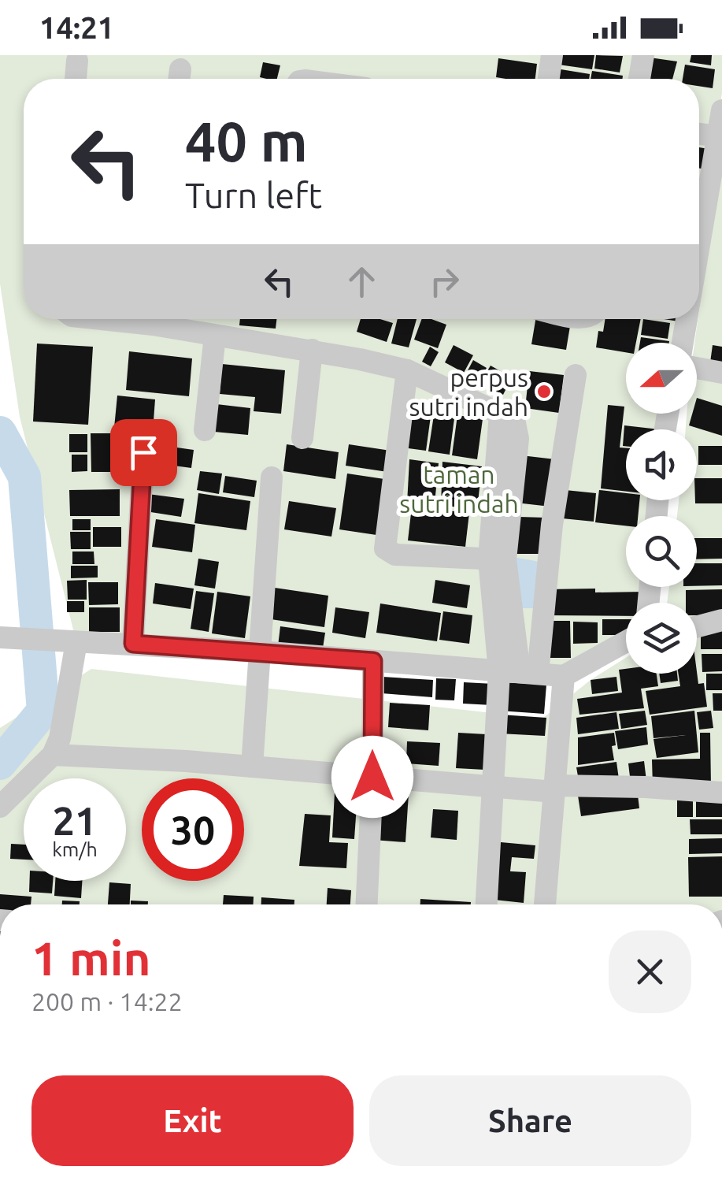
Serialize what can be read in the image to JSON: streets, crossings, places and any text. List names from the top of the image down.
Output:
{
  "parks": ["taman sutri indah"],
  "places": ["perpus sutri indah"],
  "north": "left",
  "page": {
    "status": "14:21",
    "turn": ["40 m", "Turn left"],
    "speed": "21 km/h",
    "limit": "30",
    "heading": ["1 min", "200 m · 14:22"],
    "buttons": ["Exit", "Share"]
  }
}
